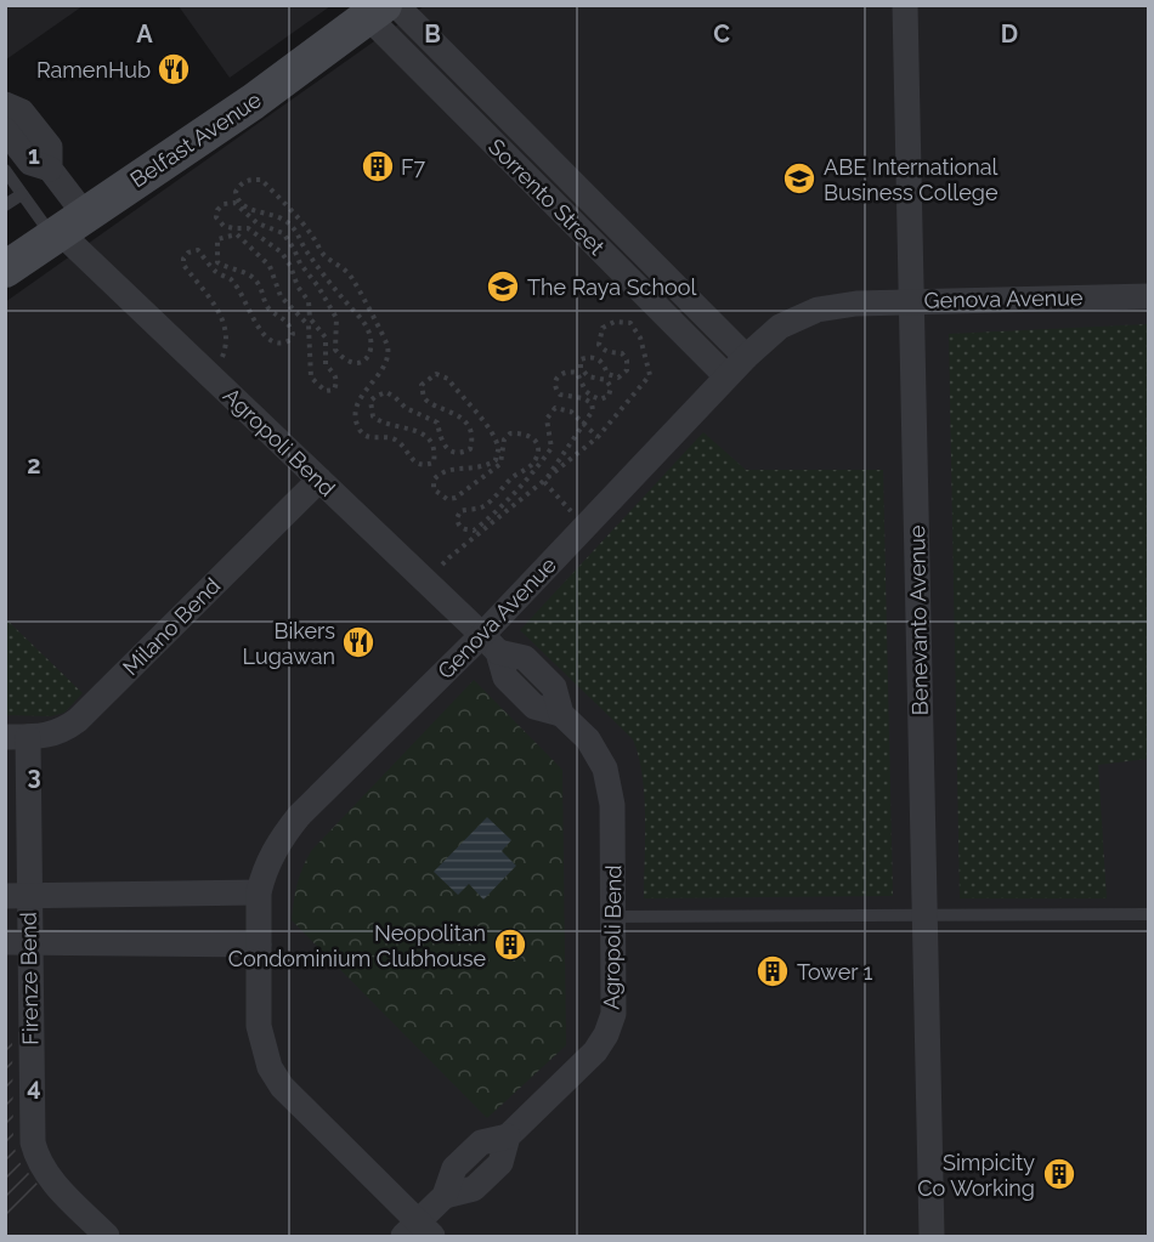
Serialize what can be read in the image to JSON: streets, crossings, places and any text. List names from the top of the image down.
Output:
{
  "streets": {
    "main road": ["Belfast Avenue"],
    "street": [
      "Sorrento Street",
      "Genova Avenue",
      "Agropoli Bend",
      "Benevanto Avenue",
      "Milano Bend",
      "Firenze Bend"
    ]
  },
  "crossings": [
    ["Belfast Avenue", "Sorrento Street"],
    ["Belfast Avenue", "Agropoli Bend"],
    ["Sorrento Street", "Genova Avenue"],
    ["Genova Avenue", "Agropoli Bend"],
    ["Genova Avenue", "Benevanto Avenue"],
    ["Agropoli Bend", "Milano Bend"],
    ["Milano Bend", "Firenze Bend"]
  ],
  "places": {
    "restaurant": ["RamenHub", "Bikers Lugawan"],
    "building": [
      "F7",
      "Neopolitan Condominium Clubhouse",
      "Tower 1",
      "Simpicity Co Working"
    ],
    "school or university": ["ABE International Business College", "The Raya School"]
  },
  "grid": {
    "columns": [
      "A",
      "B",
      "C",
      "D"
    ],
    "rows": [
      "1",
      "2",
      "3",
      "4"
    ]
  }
}
